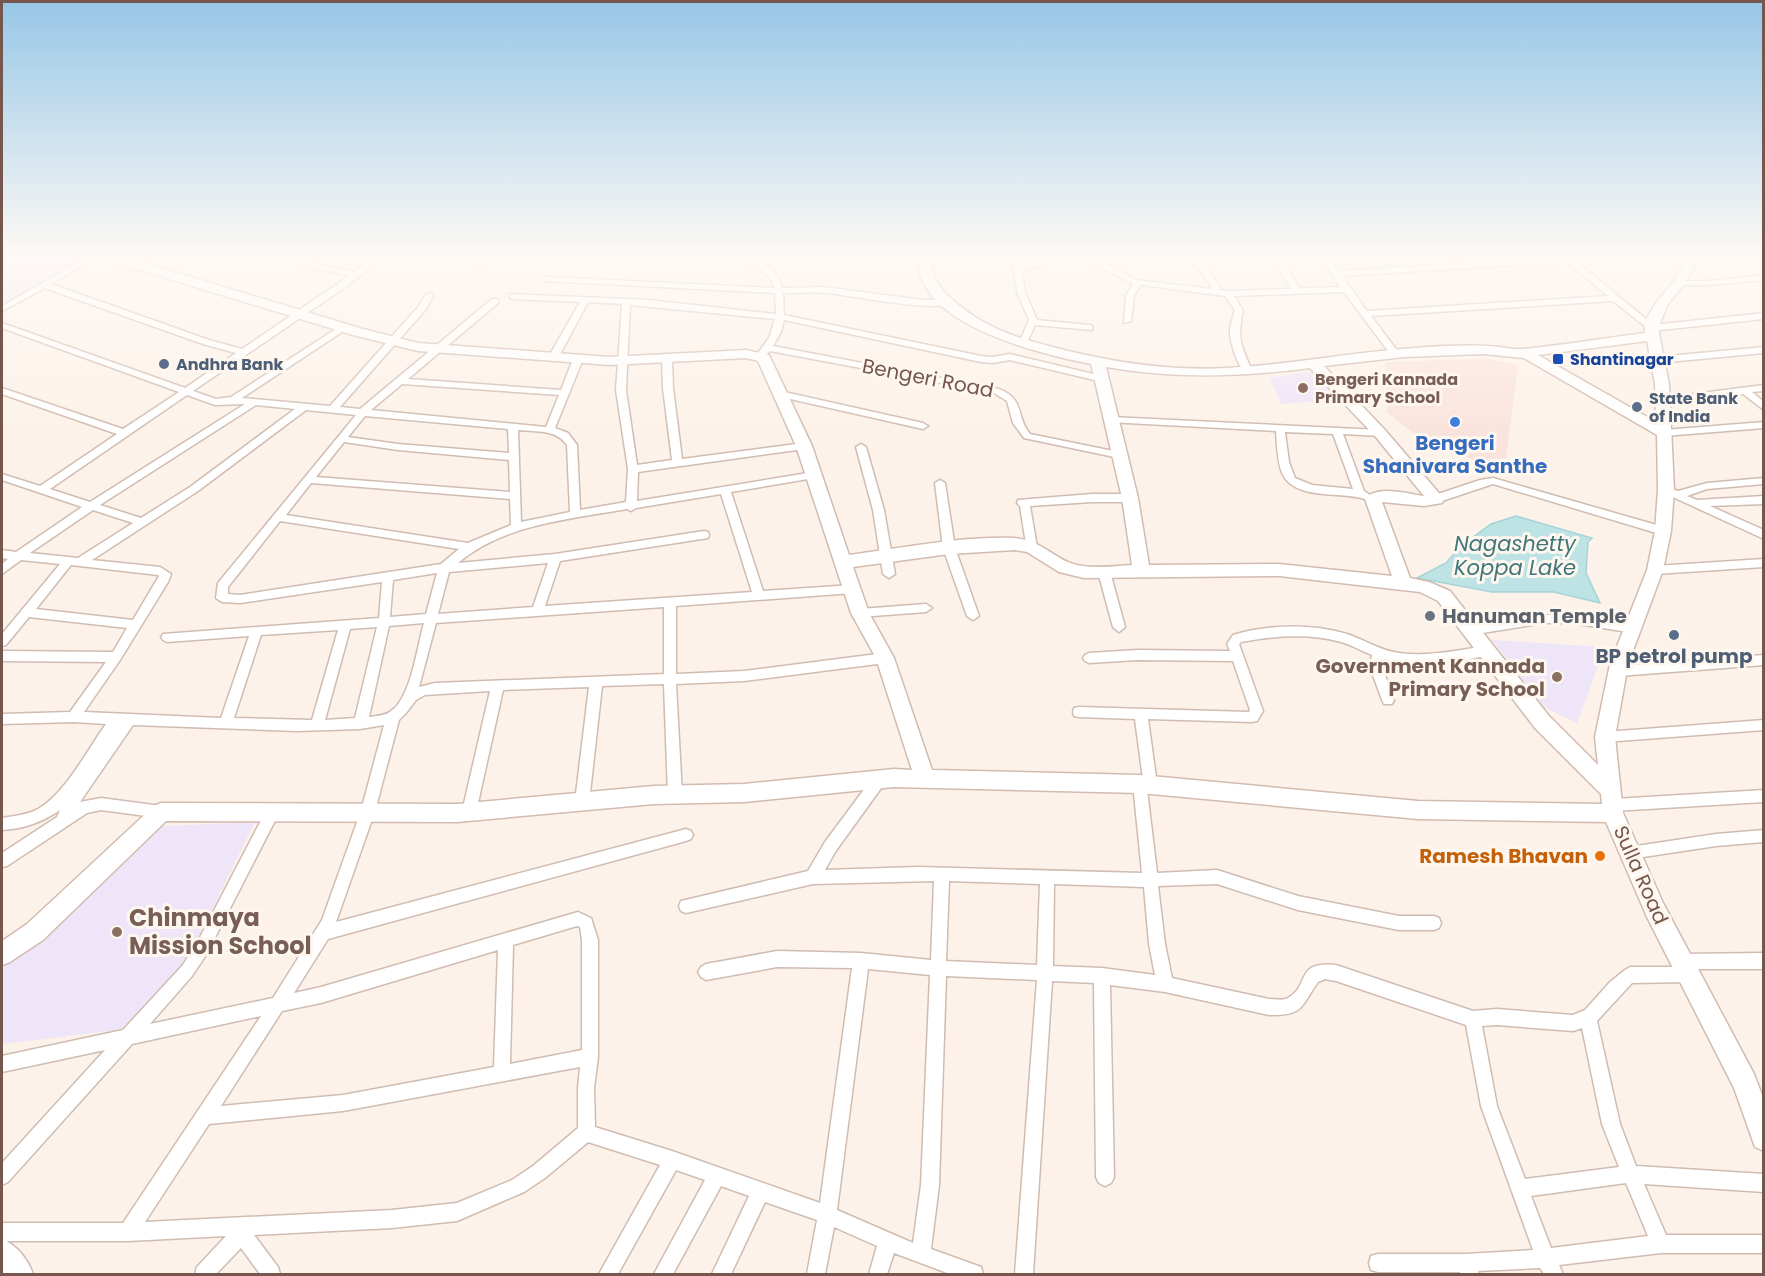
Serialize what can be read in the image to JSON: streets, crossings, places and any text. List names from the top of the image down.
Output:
{
  "streets": {
    "street": ["Bengeri Road", "Sulla Road"]
  },
  "water": ["Nagashetty Koppa Lake"],
  "places": {
    "transit": ["Shantinagar"],
    "other": [
      "Andhra Bank",
      "Bengeri Kannada Primary School",
      "State Bank of India",
      "Bengeri Shanivara Santhe",
      "Hanuman Temple",
      "BP petrol pump",
      "Government Kannada Primary School",
      "Ramesh Bhavan",
      "Chinmaya Mission School"
    ]
  }
}
